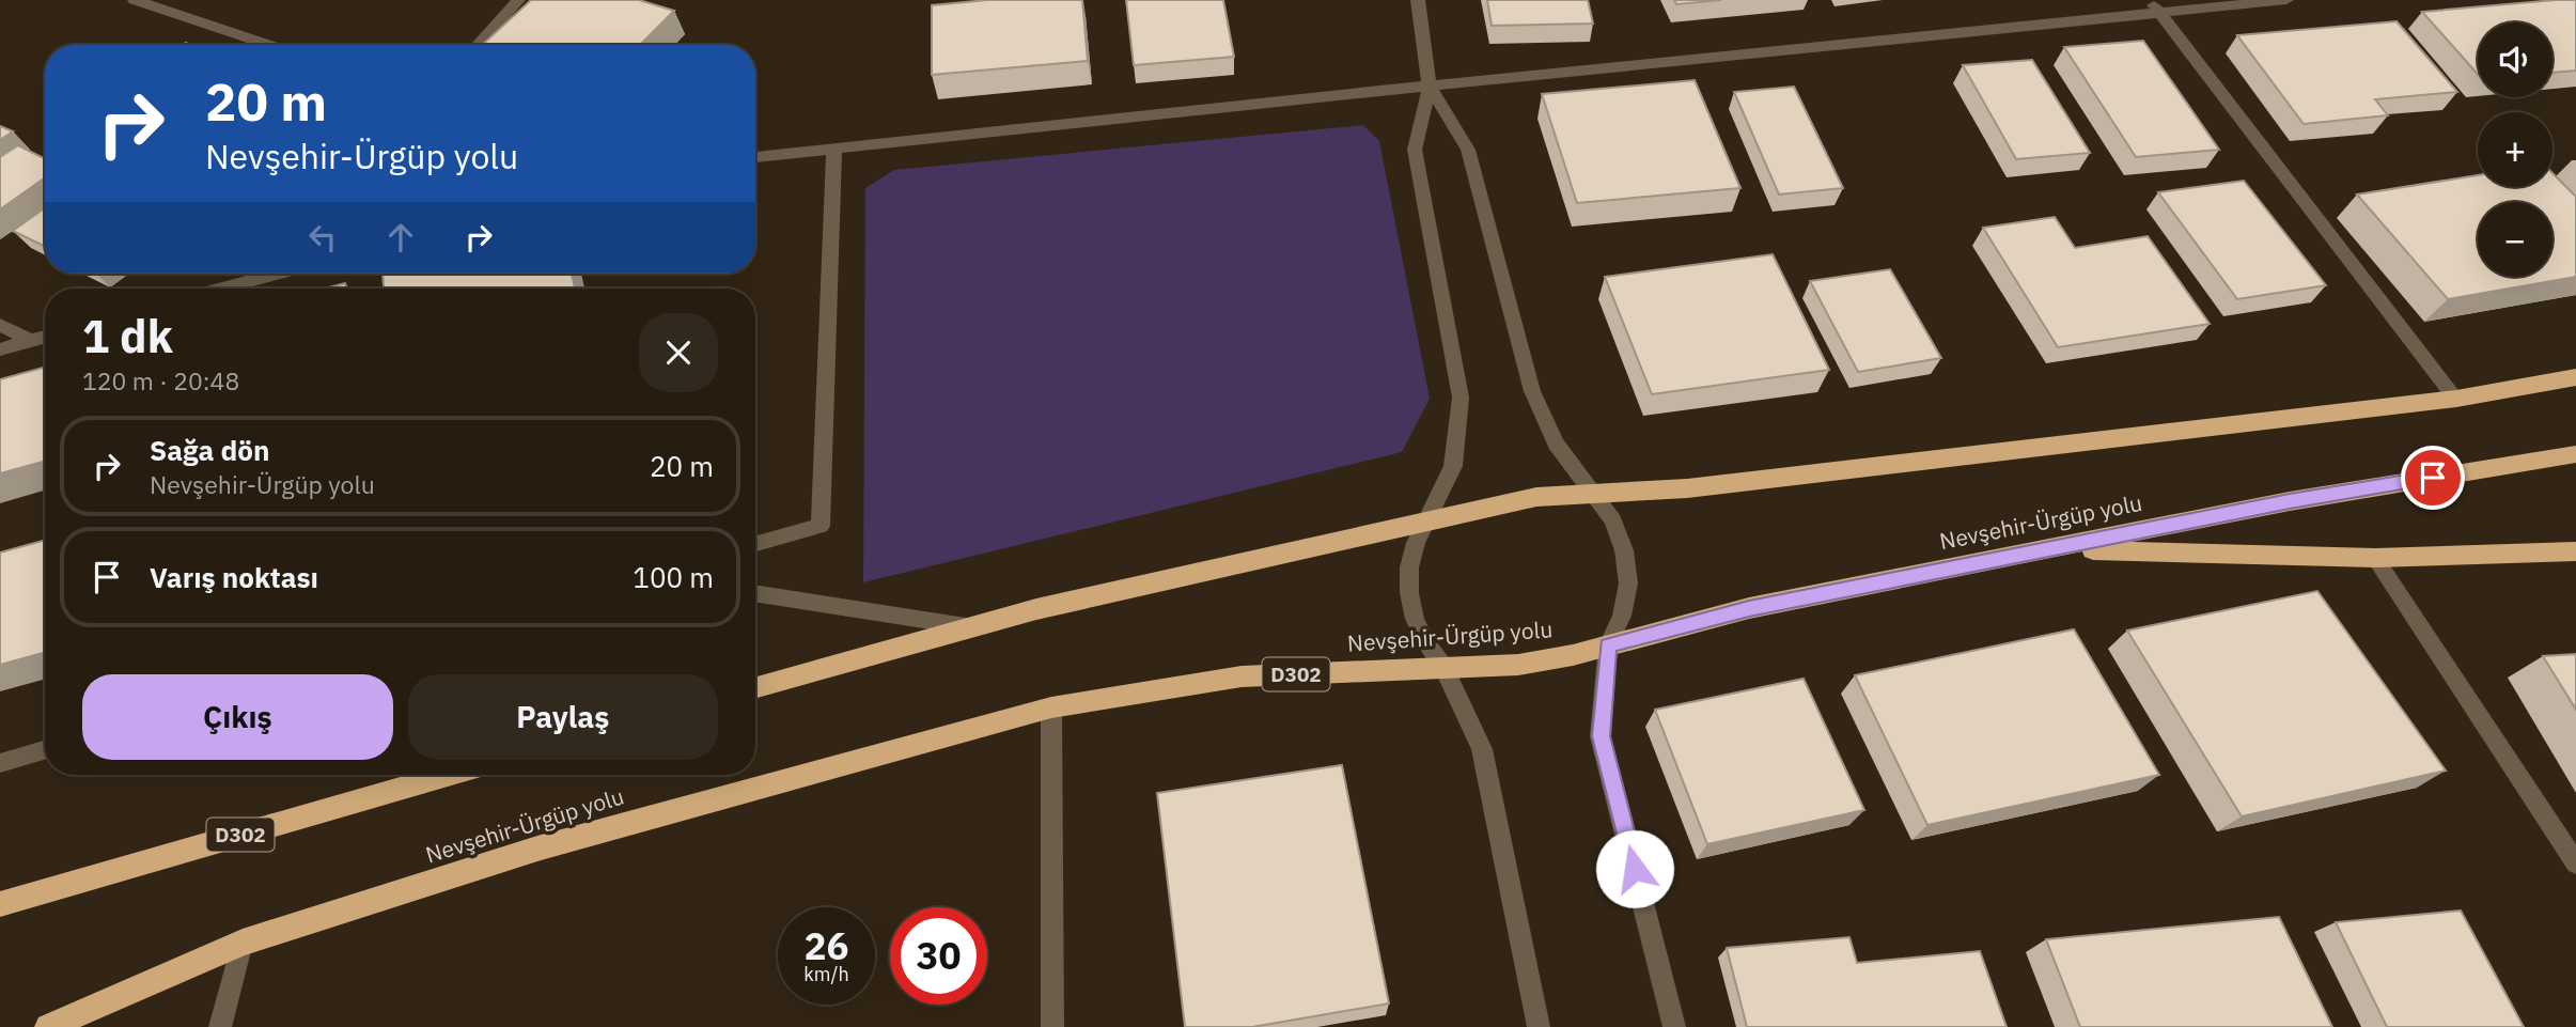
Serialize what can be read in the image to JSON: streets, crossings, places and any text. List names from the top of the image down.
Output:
{
  "streets": {
    "highway": ["Nevşehir-Ürgüp yolu", "D302"]
  },
  "page": {
    "map_buttons": ["+", "−"],
    "turn": ["20 m", "Nevşehir-Ürgüp yolu"],
    "heading": ["1 dk", "120 m · 20:48"],
    "list": [
      {
        "name": "Sağa dön",
        "note": "Nevşehir-Ürgüp yolu",
        "value": "20 m"
      },
      {
        "name": "Varış noktası",
        "value": "100 m"
      }
    ],
    "buttons": ["Çıkış", "Paylaş"],
    "speed": "26 km/h",
    "limit": "30"
  }
}
